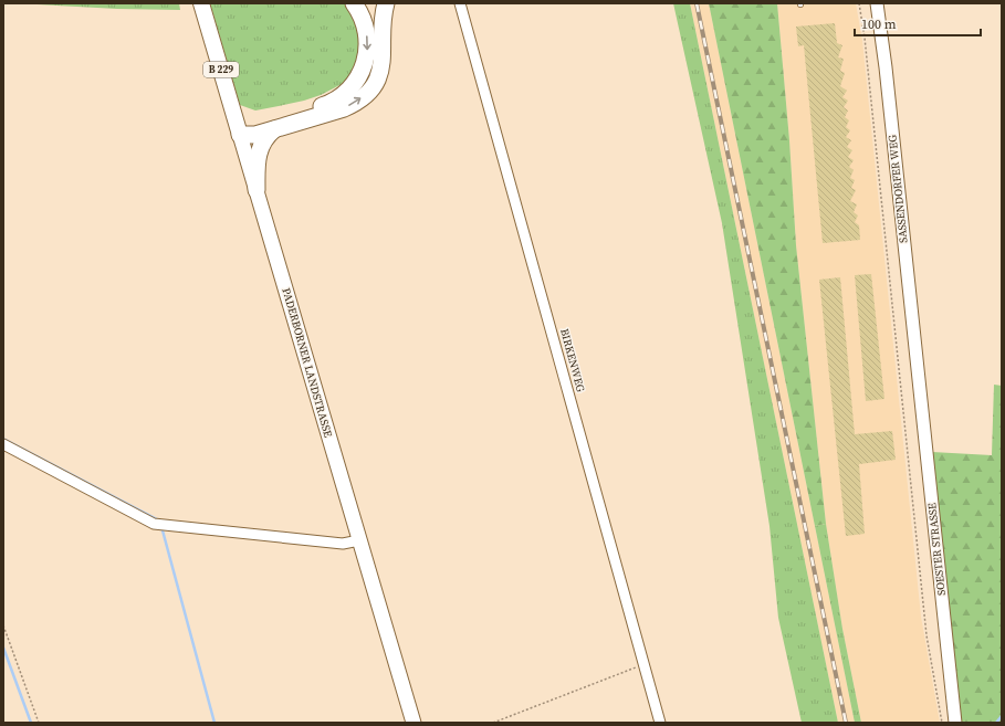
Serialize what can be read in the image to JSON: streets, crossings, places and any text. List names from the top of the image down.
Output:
{
  "streets": {
    "main road": ["B 229", "PADERBORNER LANDSTRASSE"],
    "street": ["SASSENDORFER WEG", "BIRKENWEG", "SOESTER STRASSE"]
  },
  "crossings": [
    ["SASSENDORFER WEG", "SOESTER STRASSE"]
  ],
  "scale_bar": "100 m"
}
